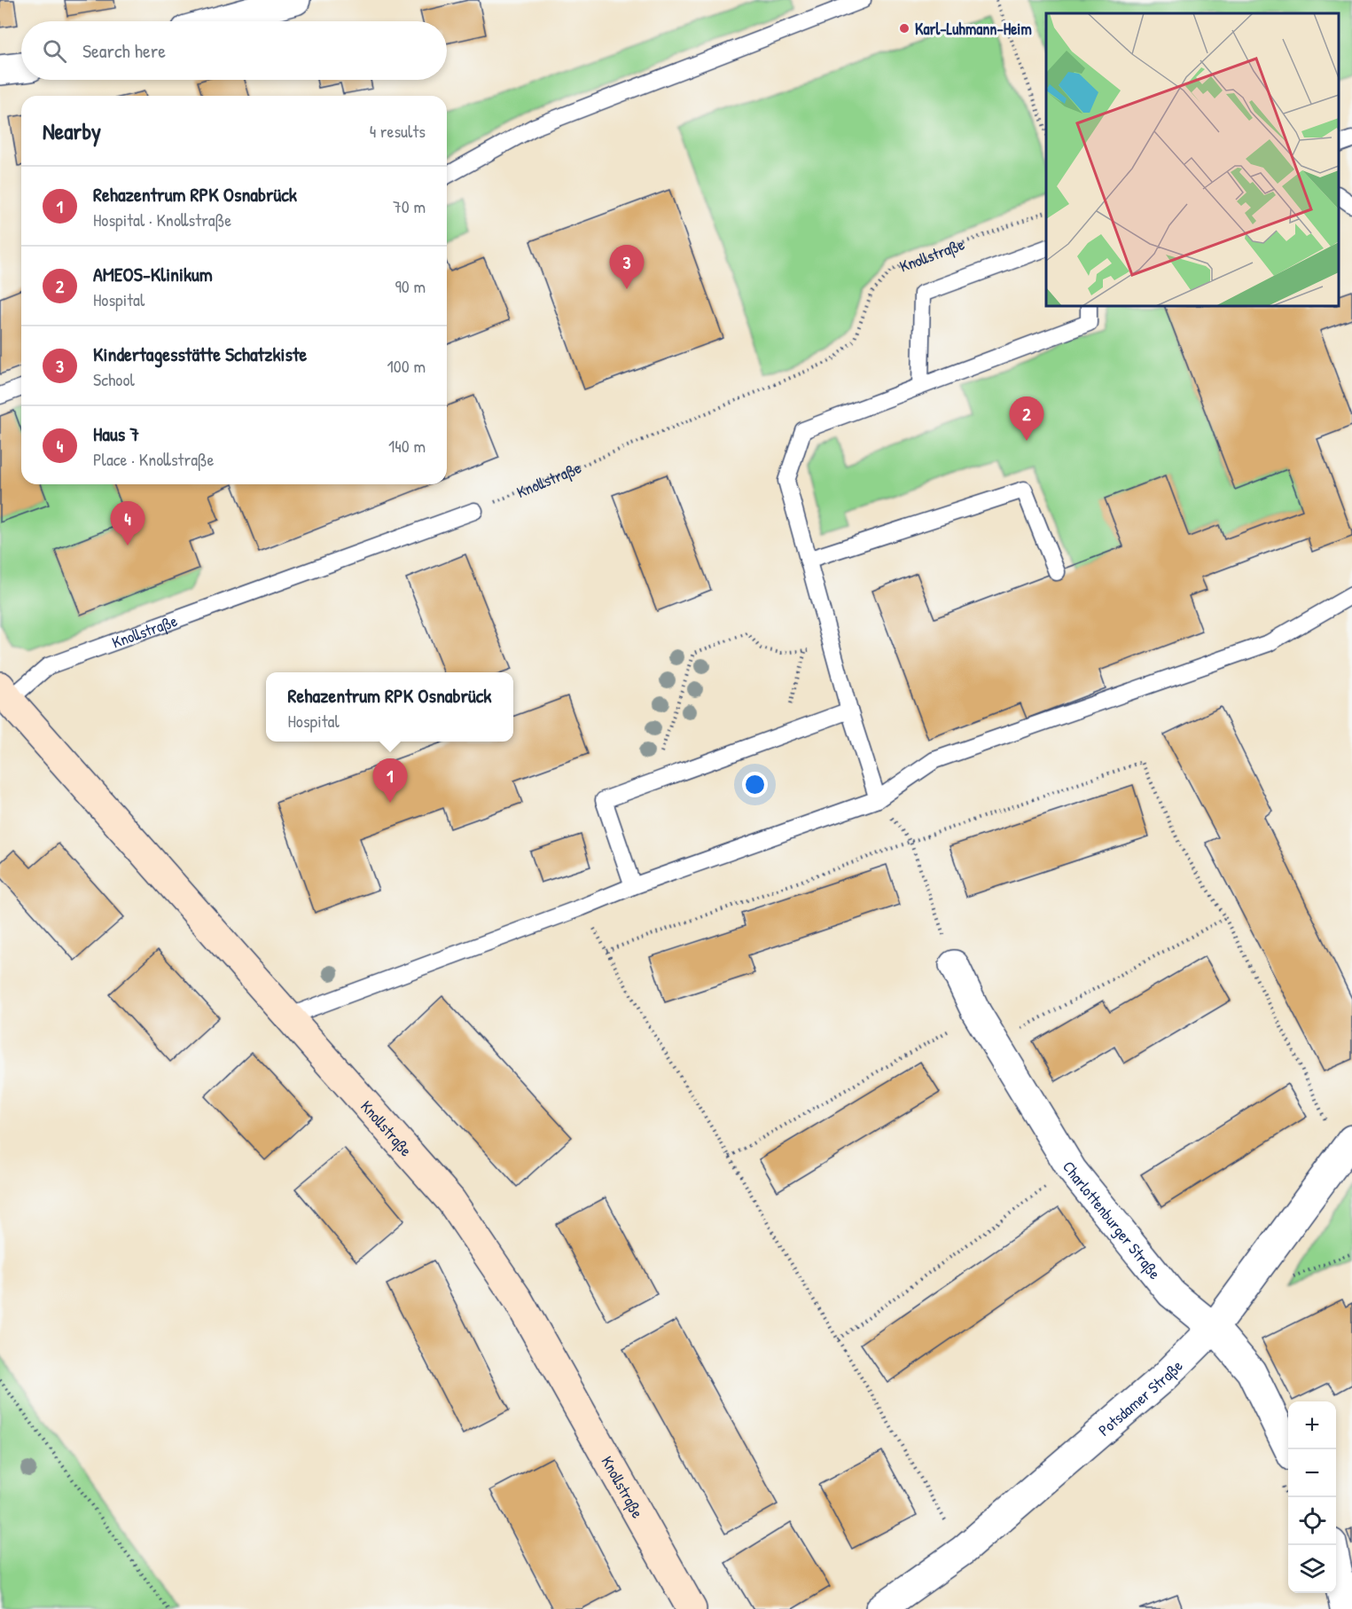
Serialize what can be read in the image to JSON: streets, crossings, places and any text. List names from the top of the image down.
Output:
{
  "streets": {
    "street": ["Knollstraße", "Charlottenburger Straße", "Potsdamer Straße"]
  },
  "crossings": [
    ["Charlottenburger Straße", "Potsdamer Straße"]
  ],
  "places": ["Karl-Luhmann-Heim"],
  "page": {
    "search": "Search here",
    "heading": ["Nearby", "4 results"],
    "list": [
      {
        "mark": "1",
        "name": "Rehazentrum RPK Osnabrück",
        "note": "Hospital · Knollstraße",
        "value": "70 m"
      },
      {
        "mark": "2",
        "name": "AMEOS-Klinikum",
        "note": "Hospital",
        "value": "90 m"
      },
      {
        "mark": "3",
        "name": "Kindertagesstätte Schatzkiste",
        "note": "School",
        "value": "100 m"
      },
      {
        "mark": "4",
        "name": "Haus 7",
        "note": "Place · Knollstraße",
        "value": "140 m"
      }
    ],
    "pins": [
      "3",
      "2",
      "4",
      "1"
    ],
    "popup": ["Rehazentrum RPK Osnabrück", "Hospital"],
    "map_buttons": ["+", "−"]
  }
}
